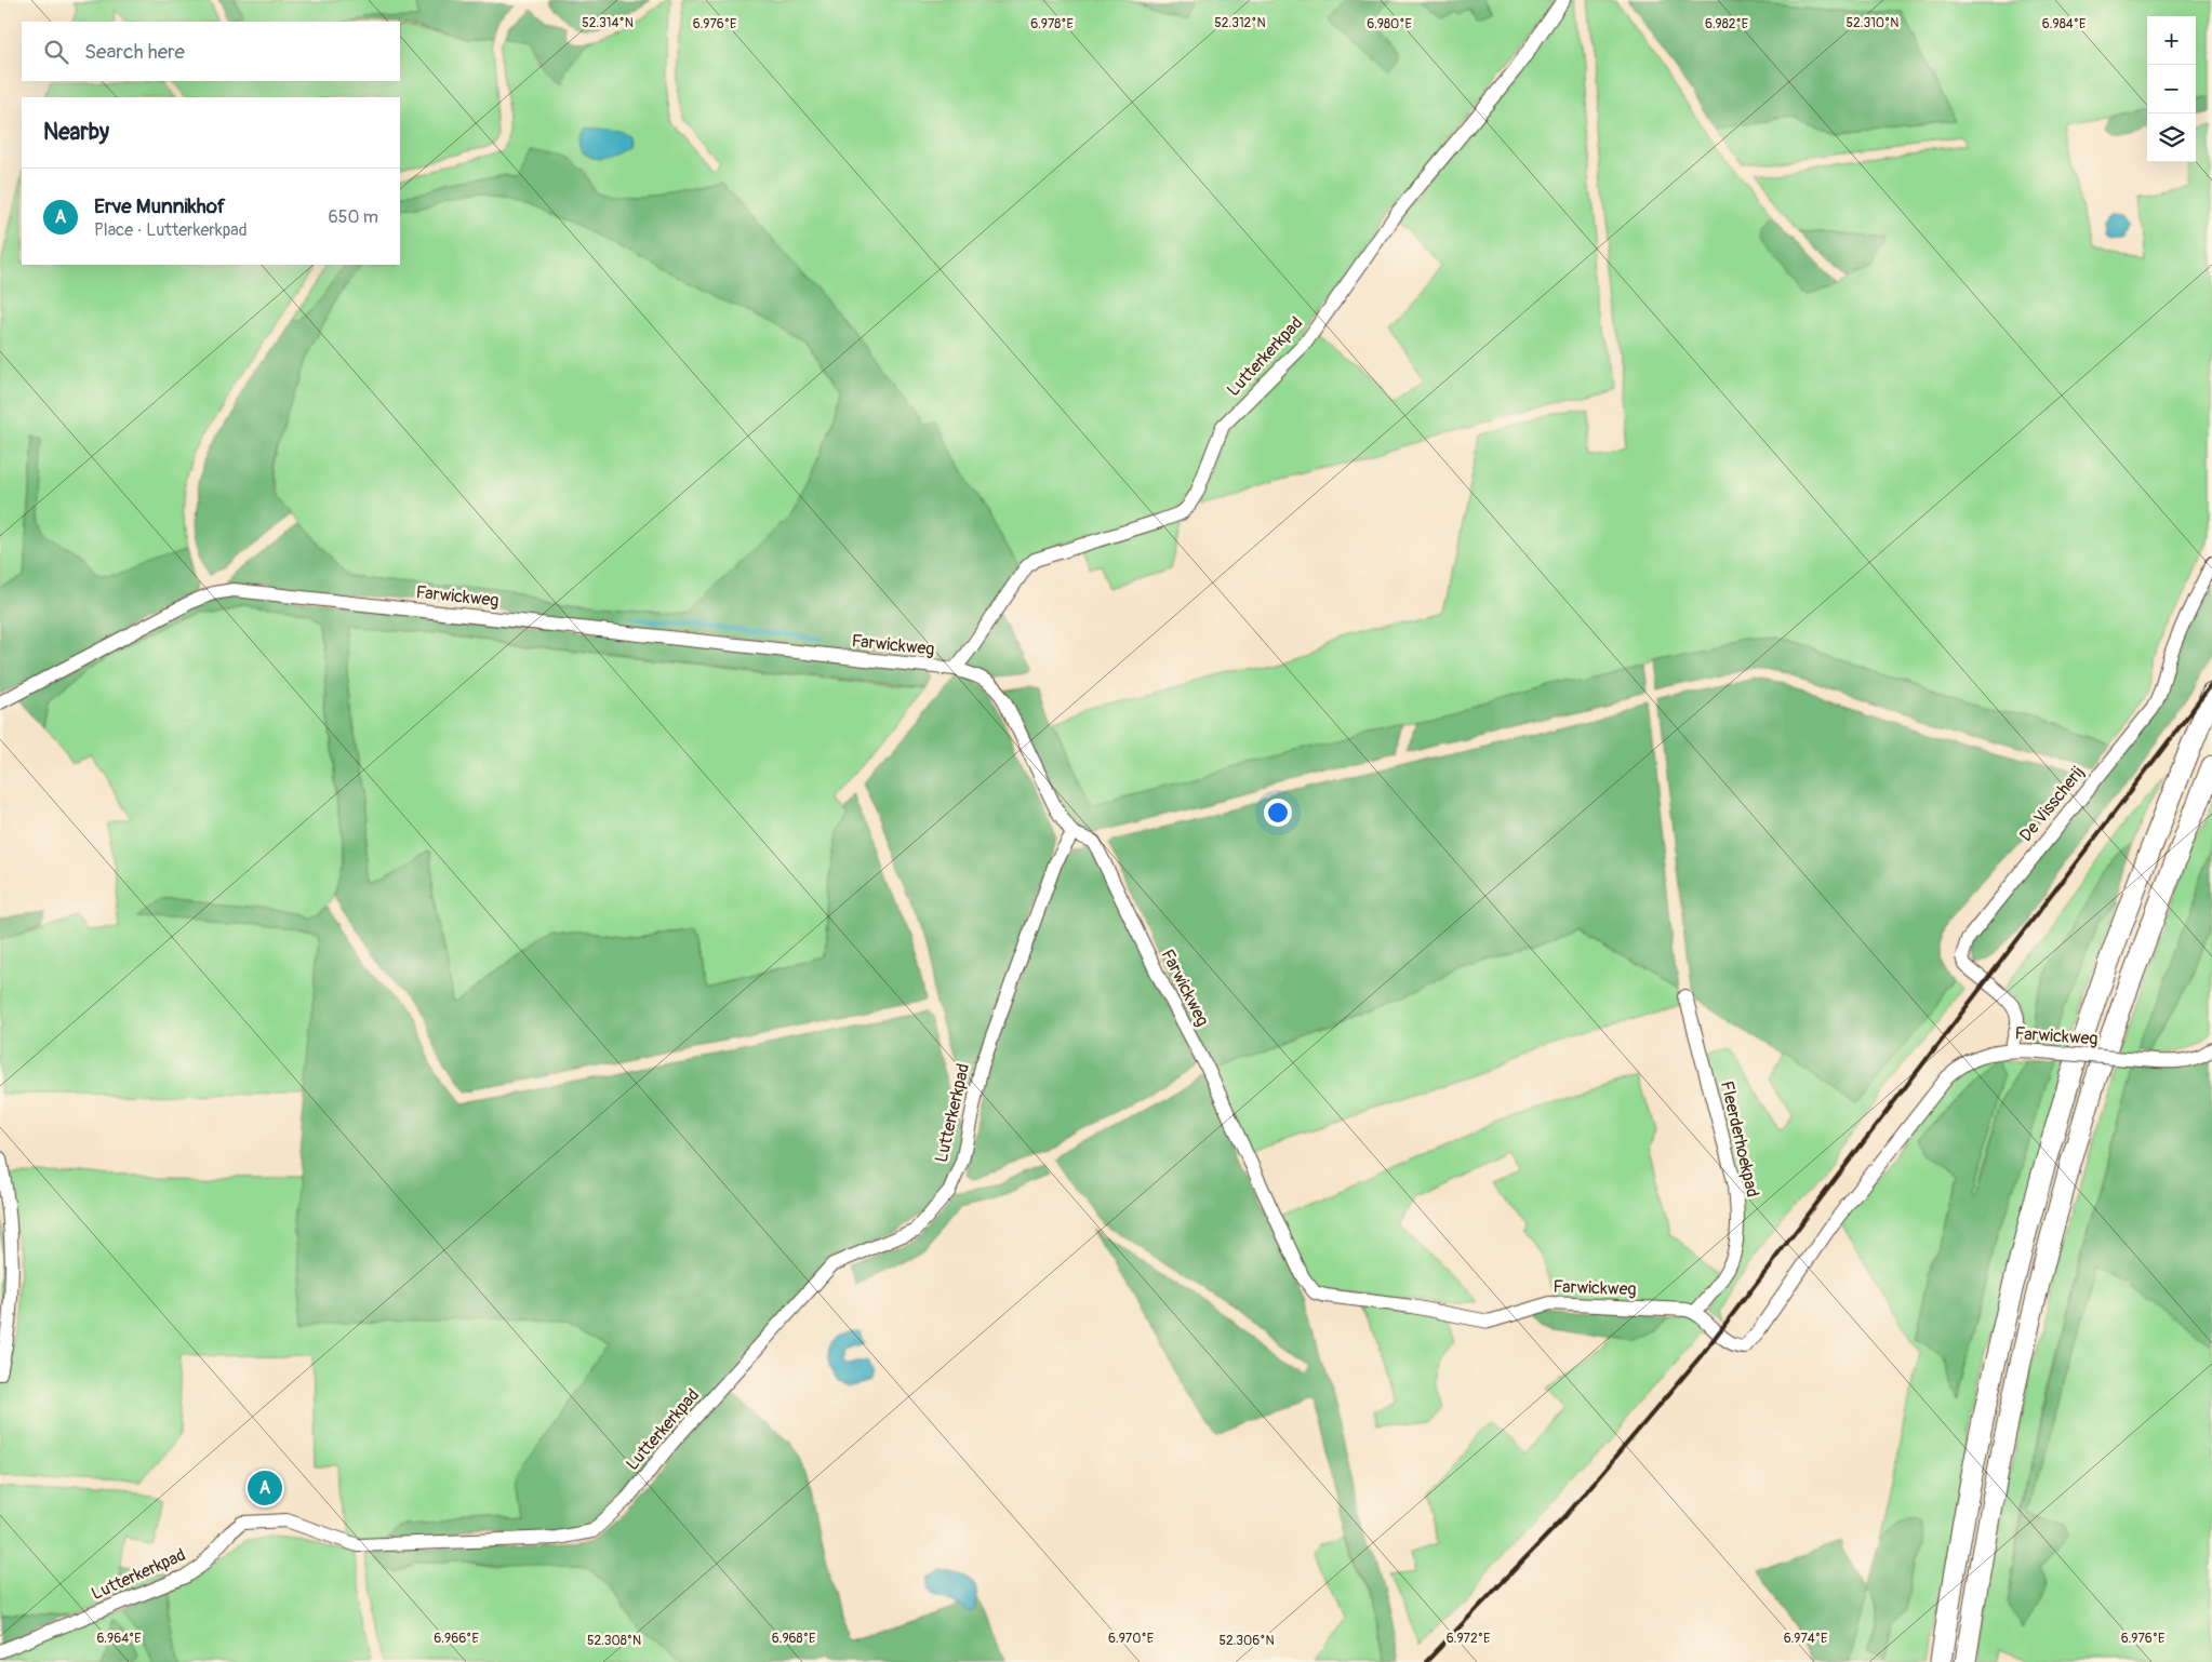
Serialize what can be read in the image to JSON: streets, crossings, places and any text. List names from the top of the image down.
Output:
{
  "streets": {
    "street": [
      "Lutterkerkpad",
      "Farwickweg",
      "De Visscherij",
      "Fleerderhoekpad"
    ]
  },
  "crossings": [
    ["Lutterkerkpad", "Farwickweg"],
    ["Farwickweg", "De Visscherij"],
    ["Farwickweg", "Fleerderhoekpad"]
  ],
  "page": {
    "map_buttons": ["+", "−"],
    "search": "Search here",
    "heading": "Nearby",
    "list": [
      {
        "mark": "A",
        "name": "Erve Munnikhof",
        "note": "Place · Lutterkerkpad",
        "value": "650 m"
      }
    ],
    "pins": "A"
  },
  "coordinates": [
    "52.314°N",
    "52.312°N",
    "52.310°N",
    "6.976°E",
    "6.978°E",
    "6.980°E",
    "6.982°E",
    "6.984°E",
    "6.964°E",
    "6.966°E",
    "6.968°E",
    "6.970°E",
    "6.972°E",
    "6.974°E",
    "52.308°N",
    "52.306°N"
  ]
}
